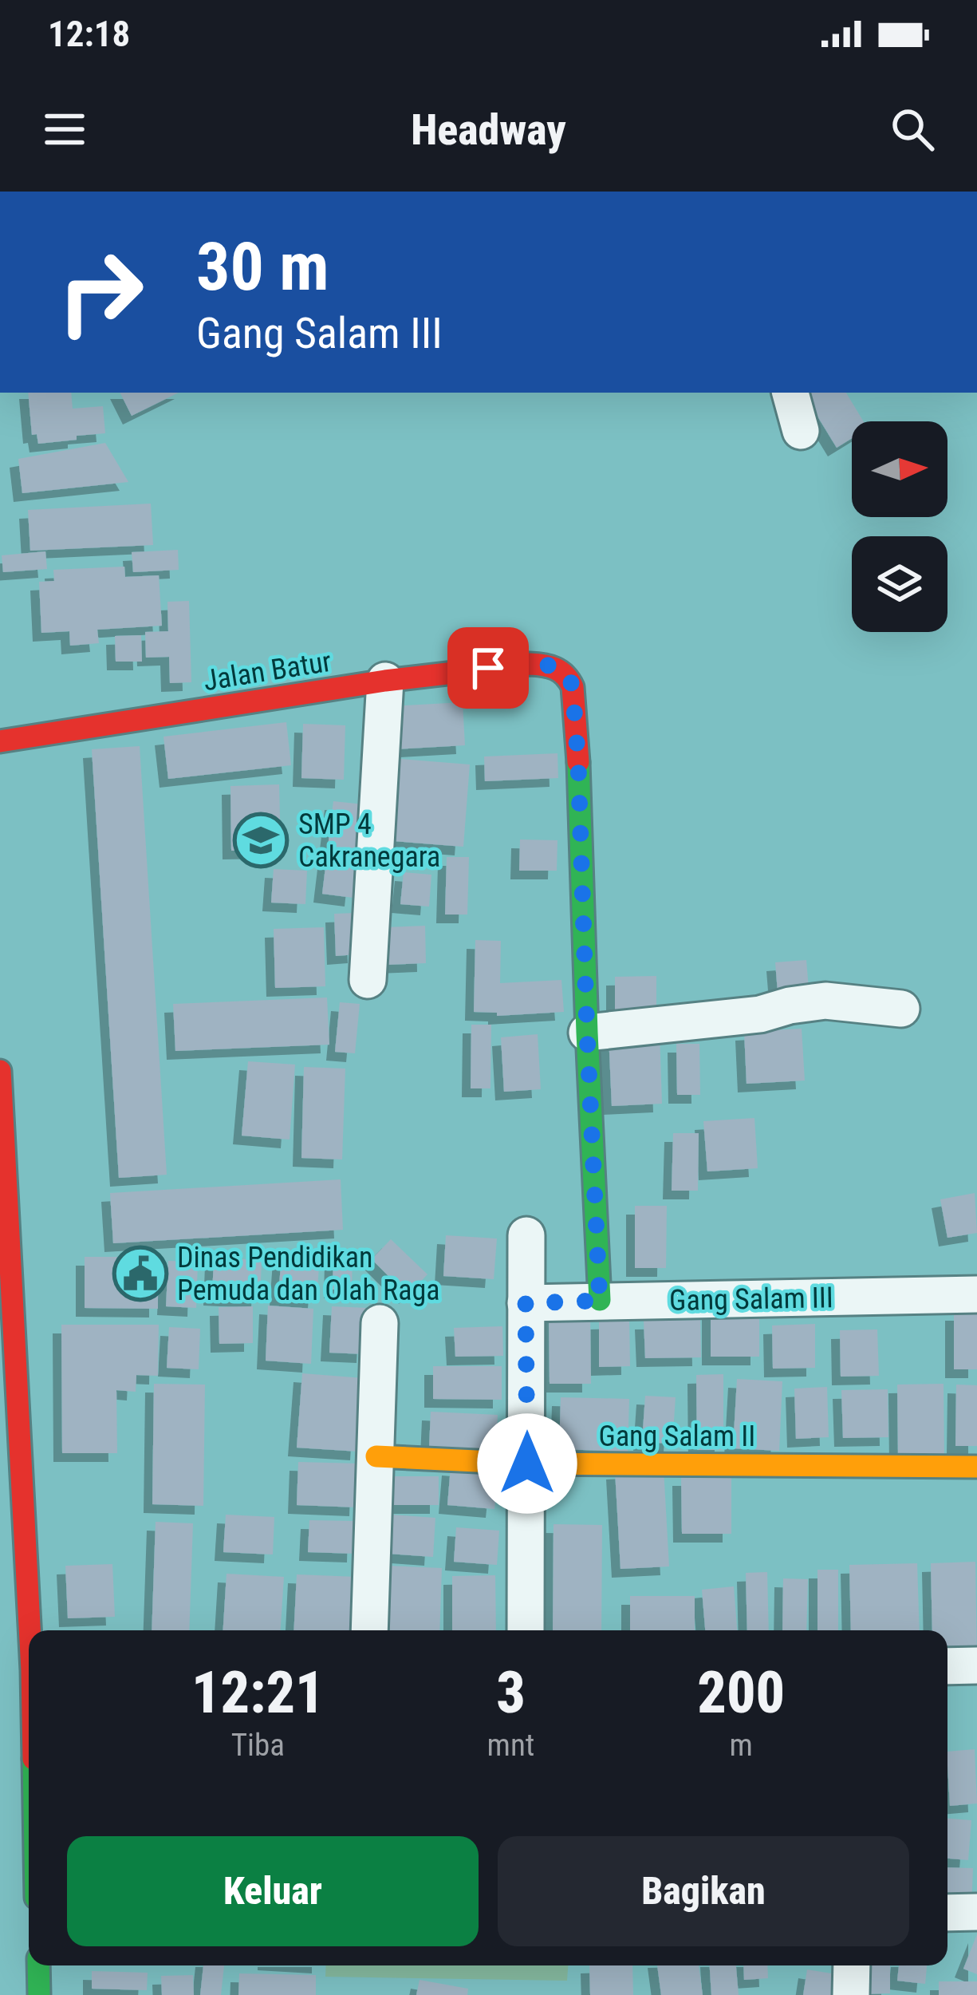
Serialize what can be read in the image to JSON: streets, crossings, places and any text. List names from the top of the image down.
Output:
{
  "streets": {
    "street": ["Jalan Batur", "Gang Salam III", "Gang Salam II"]
  },
  "places": {
    "school or university": ["SMP 4 Cakranegara"],
    "public building": ["Dinas Pendidikan Pemuda dan Olah Raga"]
  },
  "north": "right",
  "page": {
    "status": "12:18",
    "header": "Headway",
    "turn": ["30 m", "Gang Salam III"],
    "eta": [
      "12:21",
      "Tiba",
      "3",
      "mnt",
      "200",
      "m"
    ],
    "buttons": ["Keluar", "Bagikan"]
  }
}
